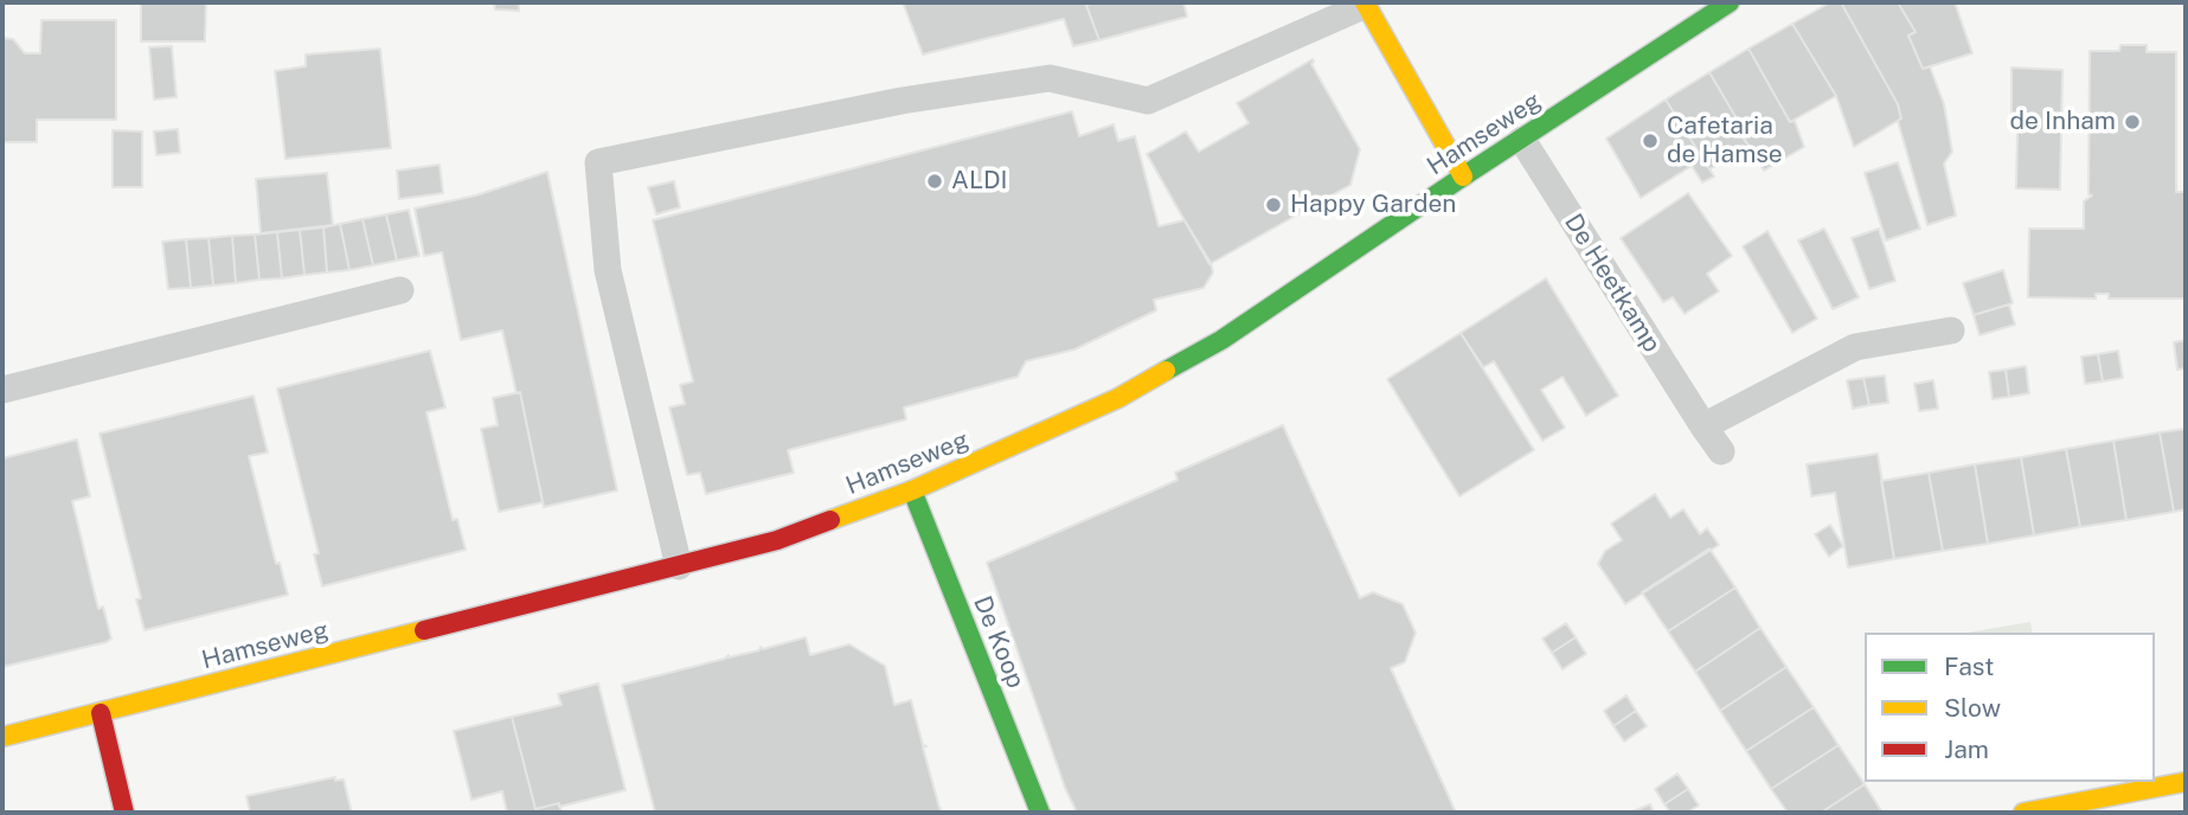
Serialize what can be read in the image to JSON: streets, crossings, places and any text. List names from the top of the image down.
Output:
{
  "streets": {
    "street": ["Hamseweg", "De Koop"],
    "lane": ["De Heetkamp"]
  },
  "crossings": [
    ["Hamseweg", "De Heetkamp"],
    ["Hamseweg", "De Koop"]
  ],
  "places": [
    "de Inham",
    "Cafetaria de Hamse",
    "ALDI",
    "Happy Garden"
  ],
  "legend": ["Fast", "Slow", "Jam"]
}
